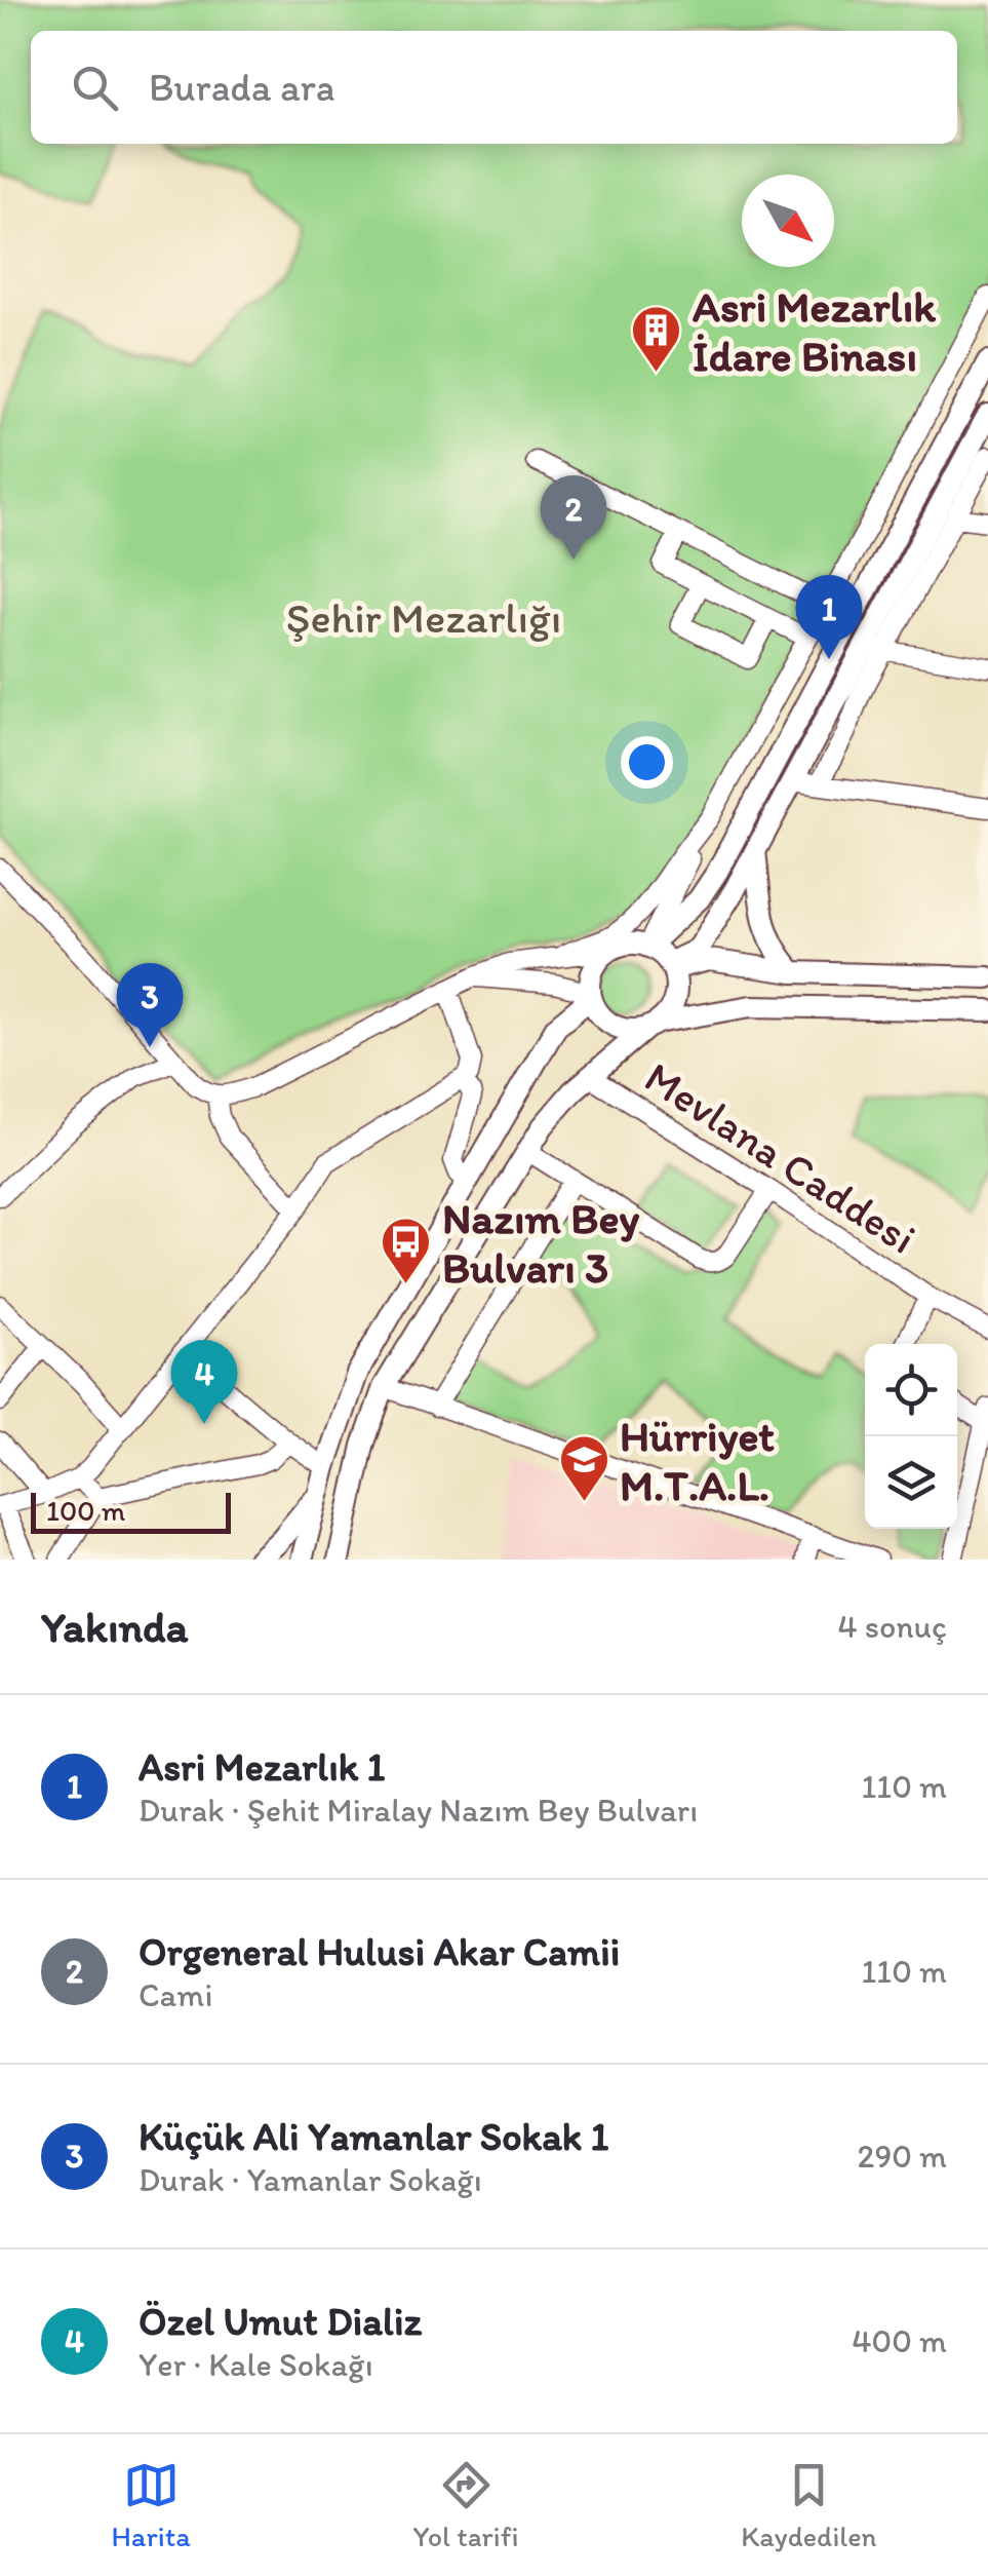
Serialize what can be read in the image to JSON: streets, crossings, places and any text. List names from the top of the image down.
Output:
{
  "streets": {
    "street": ["Mevlana Caddesi"]
  },
  "parks": ["Şehir Mezarlığı"],
  "places": {
    "building": ["Asri Mezarlık İdare Binası"],
    "bus stop": ["Nazım Bey Bulvarı 3"],
    "school or university": ["Hürriyet M.T.A.L."]
  },
  "scale_bar": "100 m",
  "north": "bottom right",
  "page": {
    "search": "Burada ara",
    "pins": [
      "2",
      "1",
      "3",
      "4"
    ],
    "scale": "100 m",
    "heading": ["Yakında", "4 sonuç"],
    "list": [
      {
        "mark": "1",
        "name": "Asri Mezarlık 1",
        "note": "Durak · Şehit Miralay Nazım Bey Bulvarı",
        "value": "110 m"
      },
      {
        "mark": "2",
        "name": "Orgeneral Hulusi Akar Camii",
        "note": "Cami",
        "value": "110 m"
      },
      {
        "mark": "3",
        "name": "Küçük Ali Yamanlar Sokak 1",
        "note": "Durak · Yamanlar Sokağı",
        "value": "290 m"
      },
      {
        "mark": "4",
        "name": "Özel Umut Dializ",
        "note": "Yer · Kale Sokağı",
        "value": "400 m"
      }
    ],
    "nav": ["Harita", "Yol tarifi", "Kaydedilen"]
  }
}
